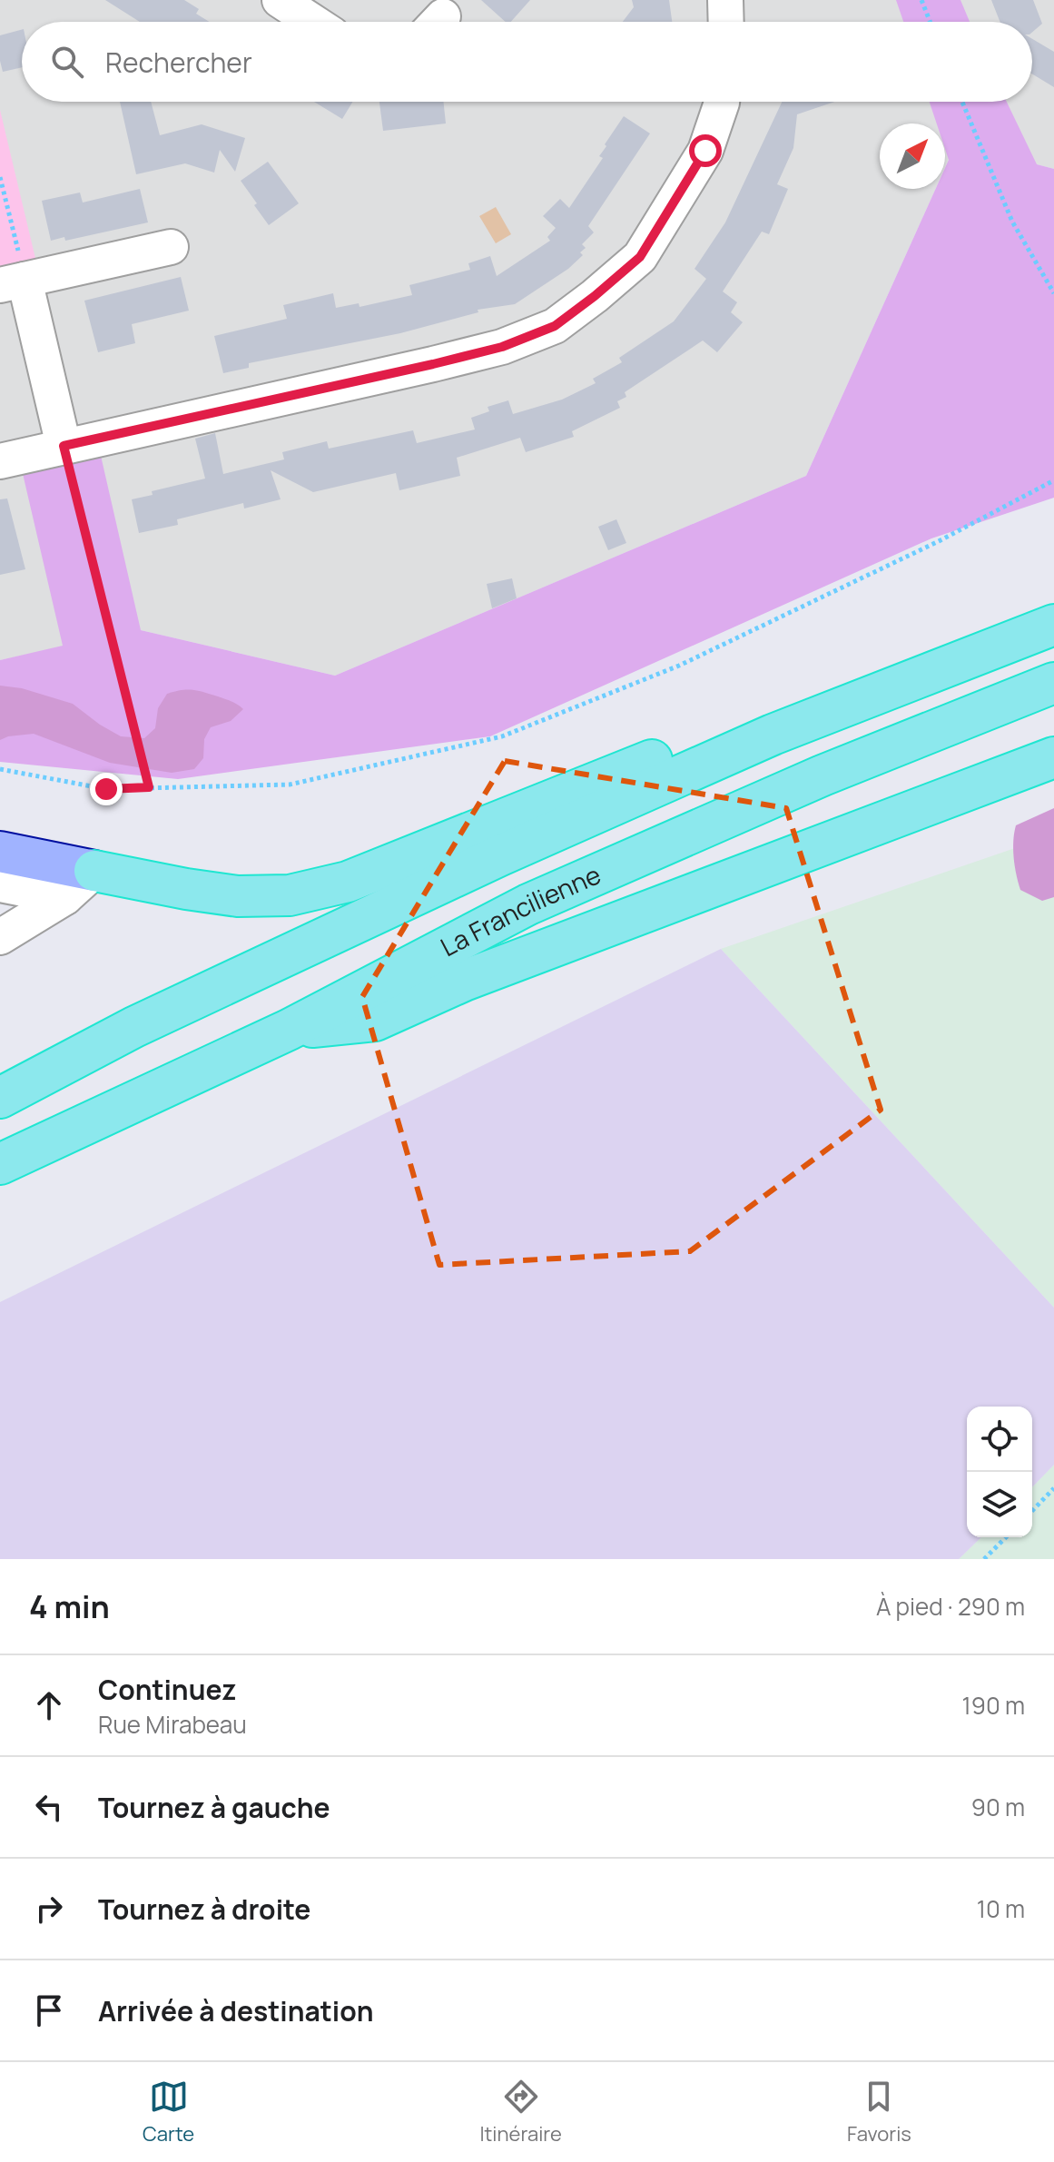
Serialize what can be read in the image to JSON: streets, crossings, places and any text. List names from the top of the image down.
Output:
{
  "streets": {
    "highway": ["La Francilienne"]
  },
  "north": "top right",
  "page": {
    "search": "Rechercher",
    "heading": ["4 min", "À pied · 290 m"],
    "list": [
      ["Continuez", "Rue Mirabeau", "190 m"],
      ["Tournez à gauche", "90 m"],
      ["Tournez à droite", "10 m"],
      "Arrivée à destination"
    ],
    "nav": ["Carte", "Itinéraire", "Favoris"]
  }
}
